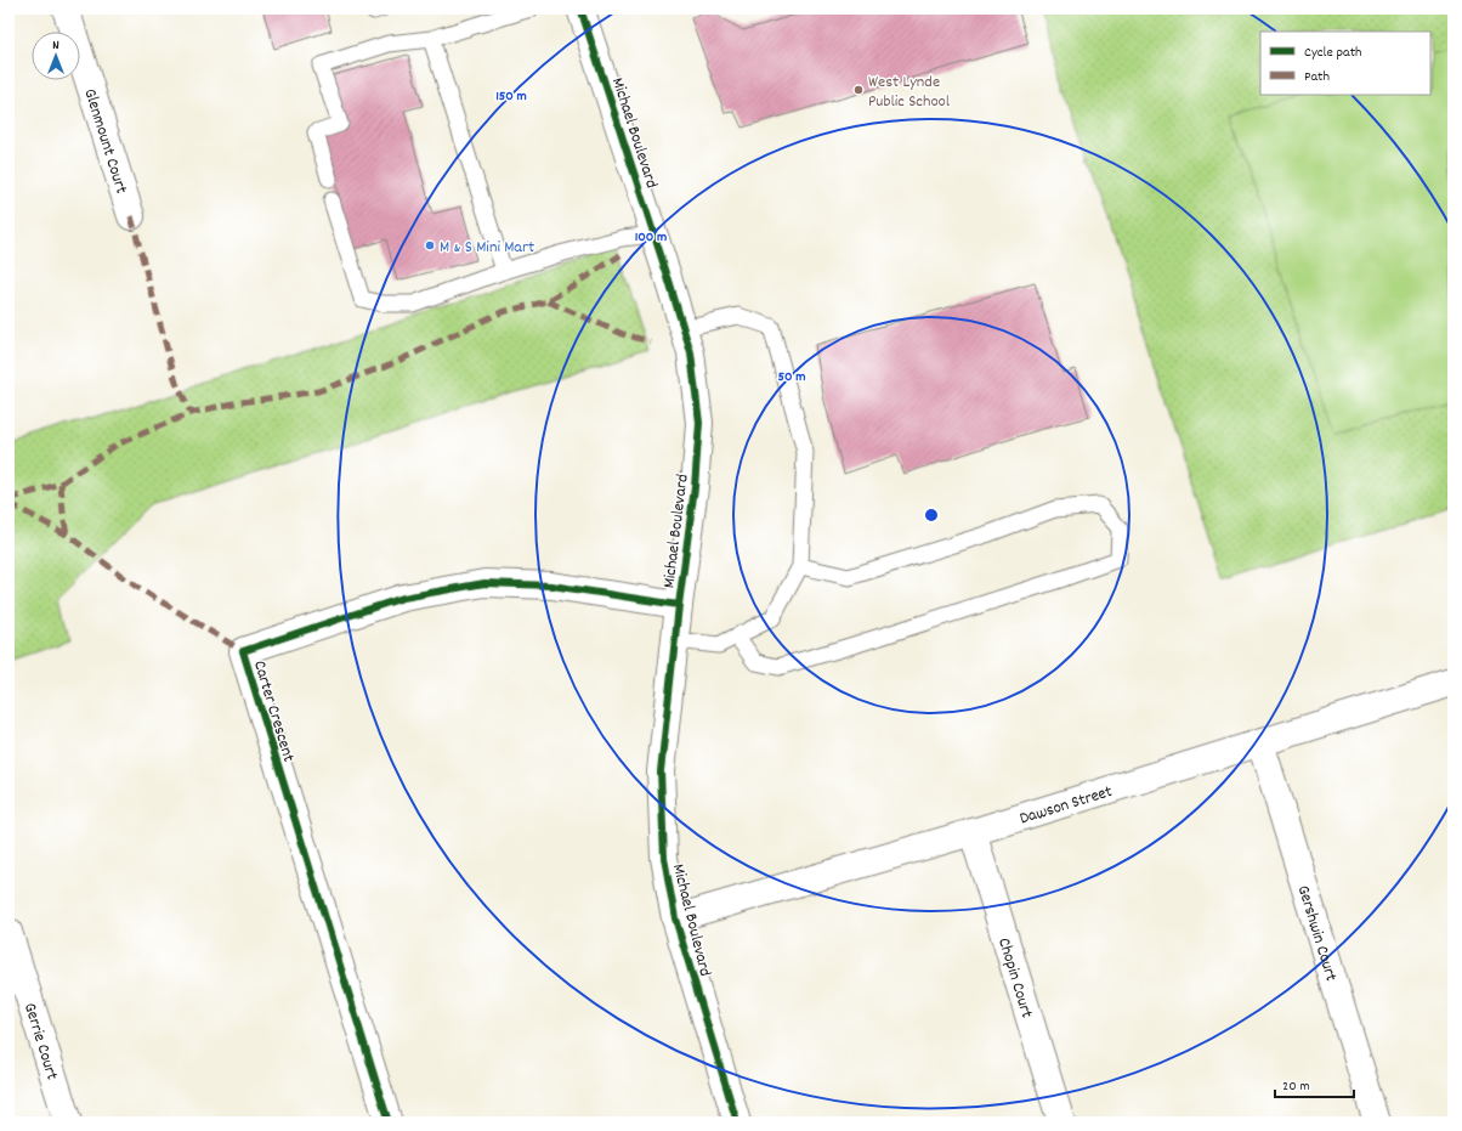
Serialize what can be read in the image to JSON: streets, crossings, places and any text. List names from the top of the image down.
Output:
{
  "streets": {
    "street": [
      "Michael Boulevard",
      "Glenmount Court",
      "Carter Crescent",
      "Dawson Street",
      "Gershwin Court",
      "Chopin Court",
      "Gerrie Court"
    ]
  },
  "crossings": [
    ["Michael Boulevard", "Carter Crescent"],
    ["Michael Boulevard", "Dawson Street"],
    ["Dawson Street", "Gershwin Court"],
    ["Dawson Street", "Chopin Court"]
  ],
  "places": ["West Lynde Public School", "M & S Mini Mart"],
  "legend": ["Cycle path", "Path"],
  "scale_bar": "20 m",
  "north": "top",
  "rings": ["150 m", "100 m", "50 m"]
}
